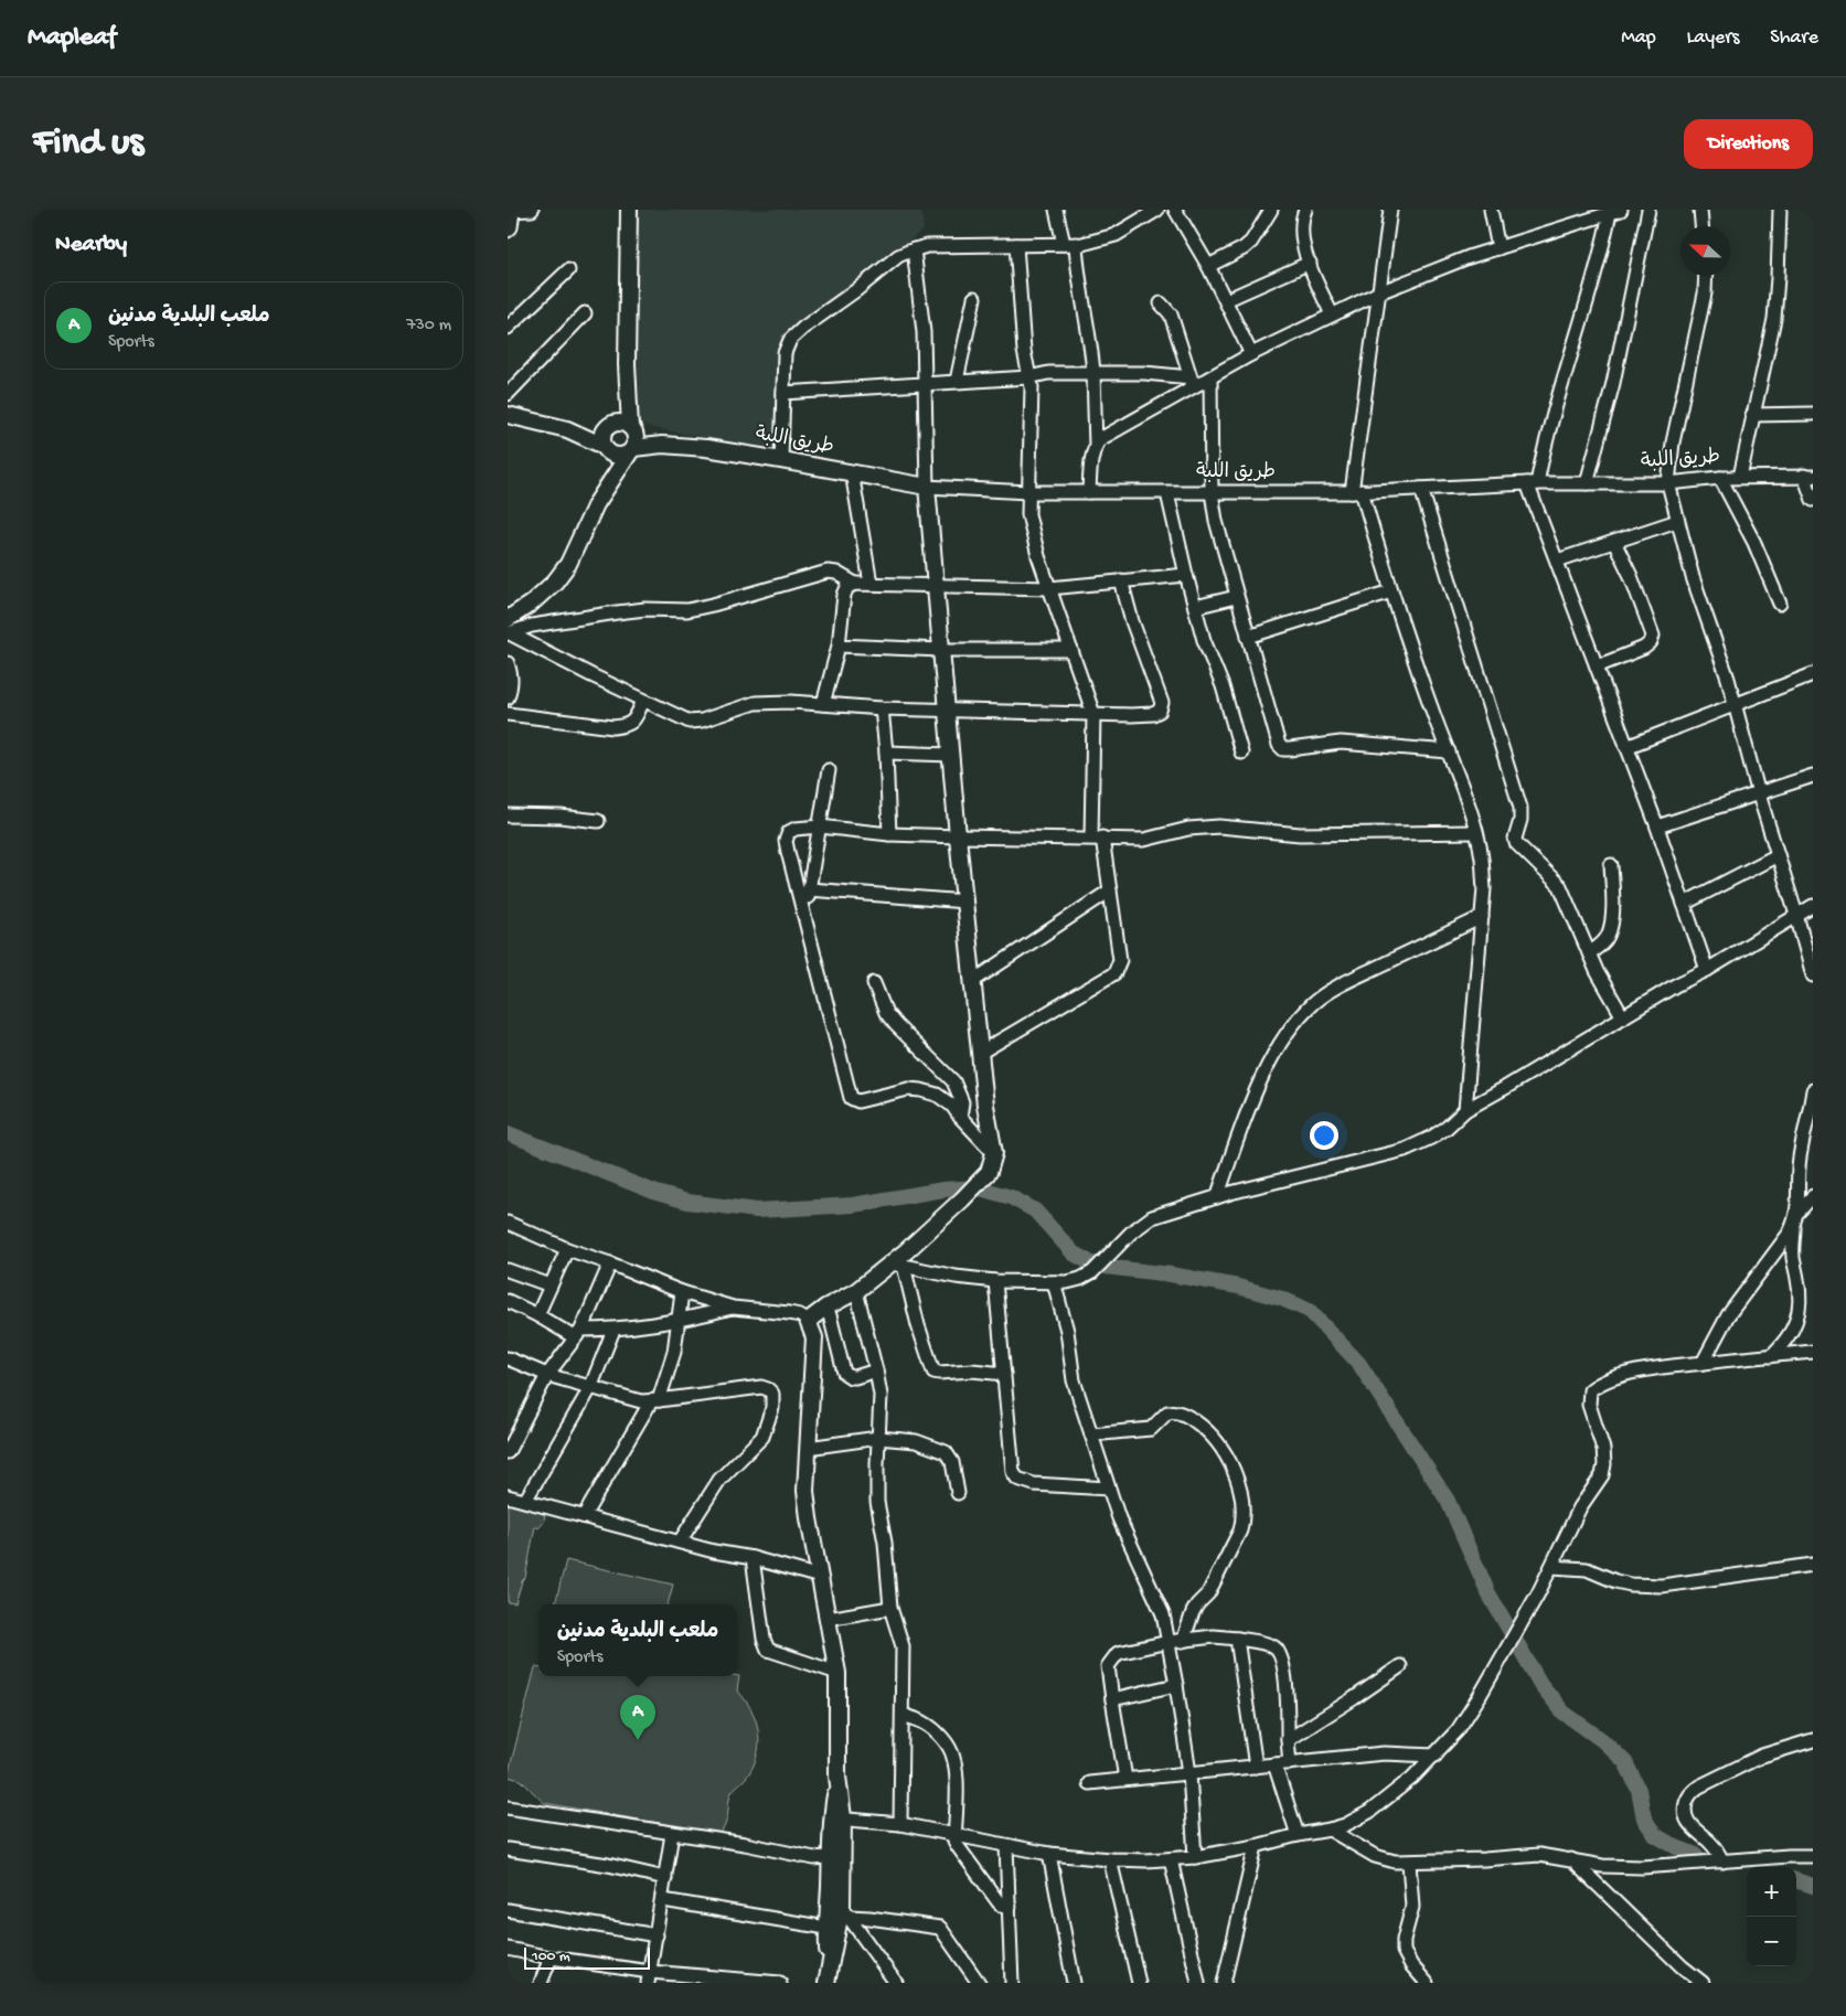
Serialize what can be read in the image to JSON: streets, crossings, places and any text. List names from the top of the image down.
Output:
{
  "streets": {
    "main road": ["طريق اللبة"]
  },
  "scale_bar": "100 m",
  "north": "left",
  "page": {
    "header": "Mapleaf",
    "nav": ["Map", "Layers", "Share"],
    "buttons": "Directions",
    "title": "Find us",
    "heading": "Nearby",
    "list": [
      {
        "mark": "A",
        "name": "ملعب البلدية مدنين",
        "note": "Sports",
        "value": "730 m"
      }
    ],
    "popup": ["ملعب البلدية مدنين", "Sports"],
    "pins": "A",
    "map_buttons": ["+", "−"],
    "scale": "100 m"
  }
}
